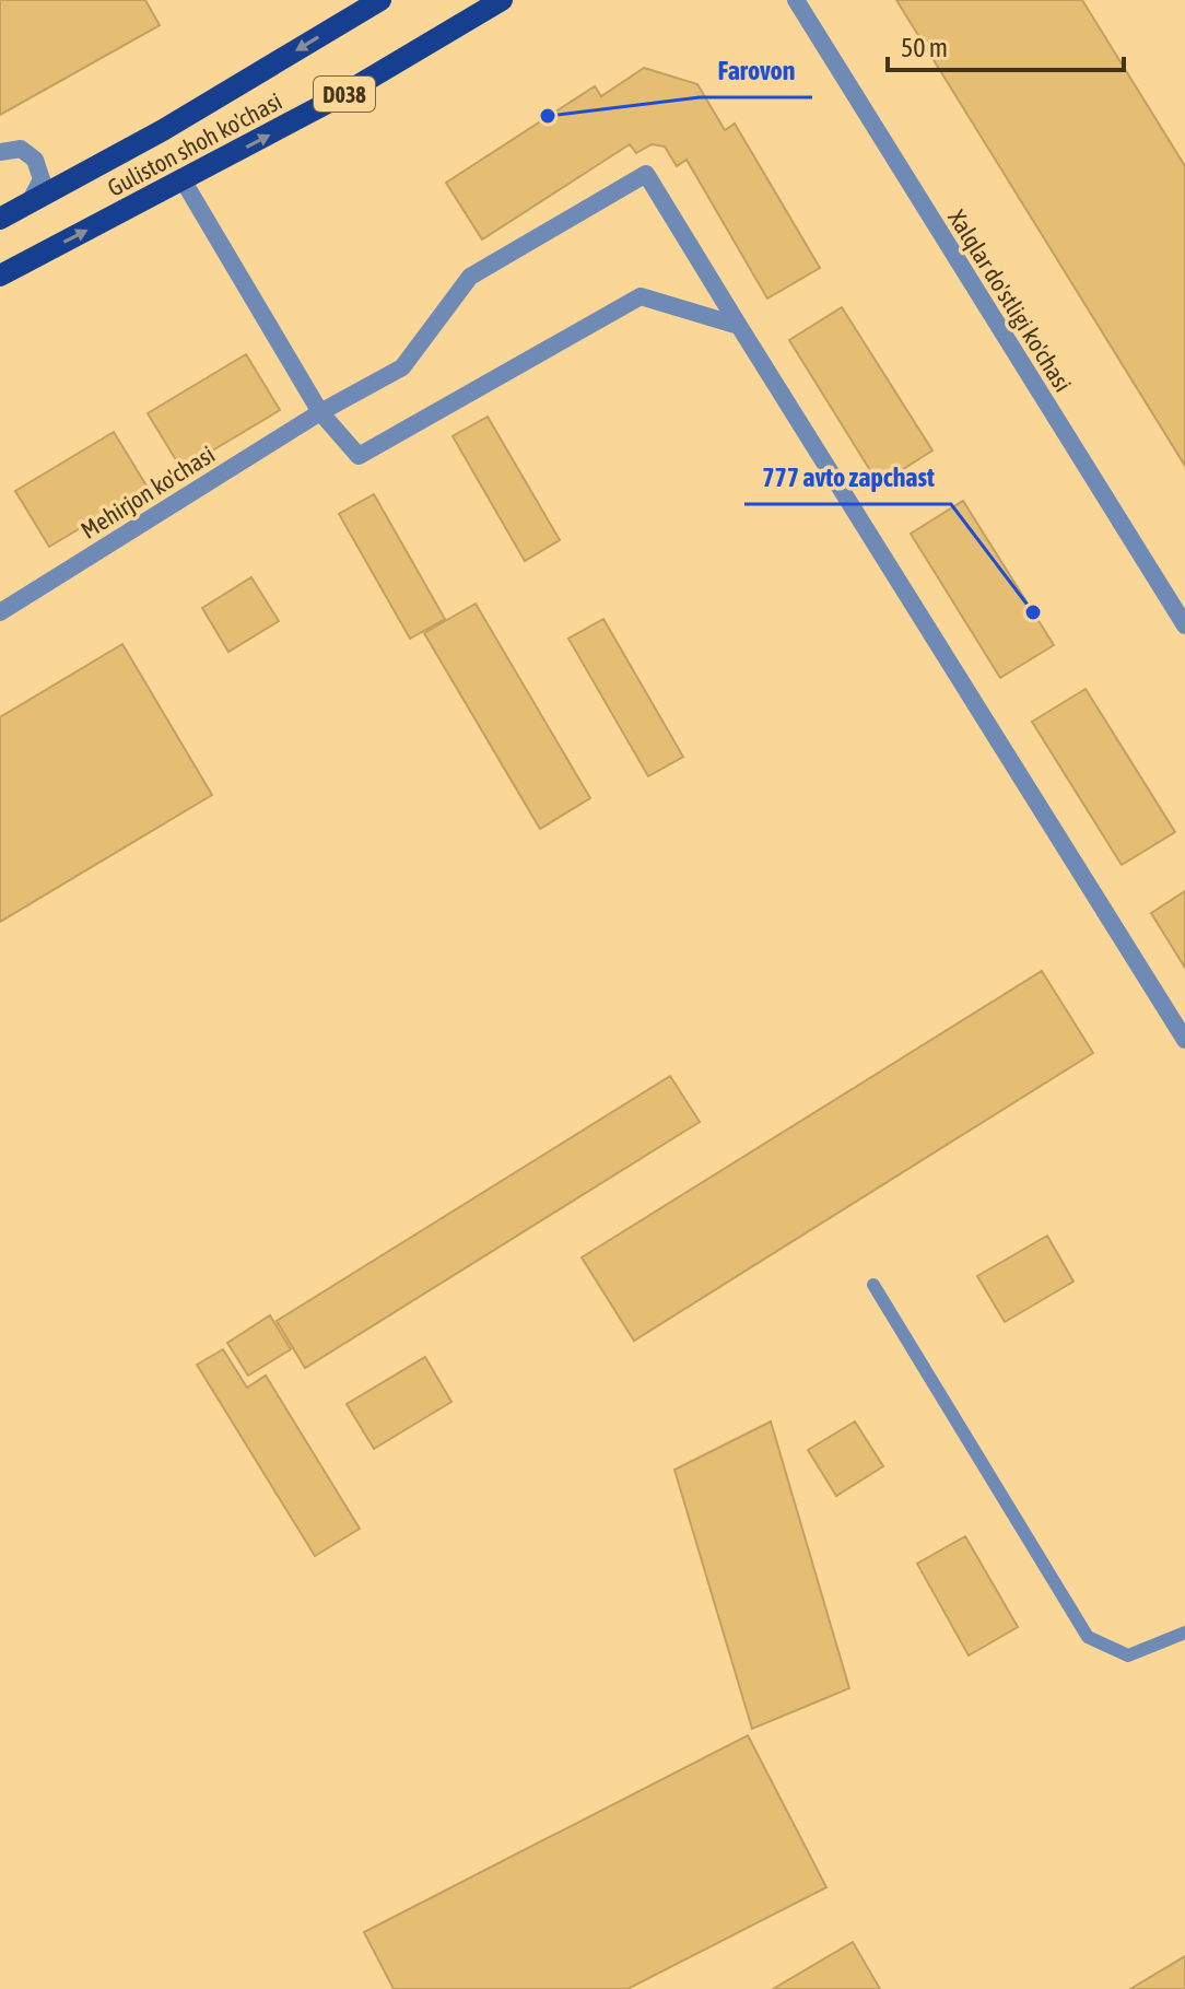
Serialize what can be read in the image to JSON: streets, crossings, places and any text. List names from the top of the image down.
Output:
{
  "streets": {
    "main road": ["D038", "Guliston shoh ko'chasi"],
    "street": ["Xalqlar do'stligi ko'chasi", "Mehirjon ko'chasi"]
  },
  "places": ["Farovon", "777 avto zapchast"],
  "scale_bar": "50 m"
}
